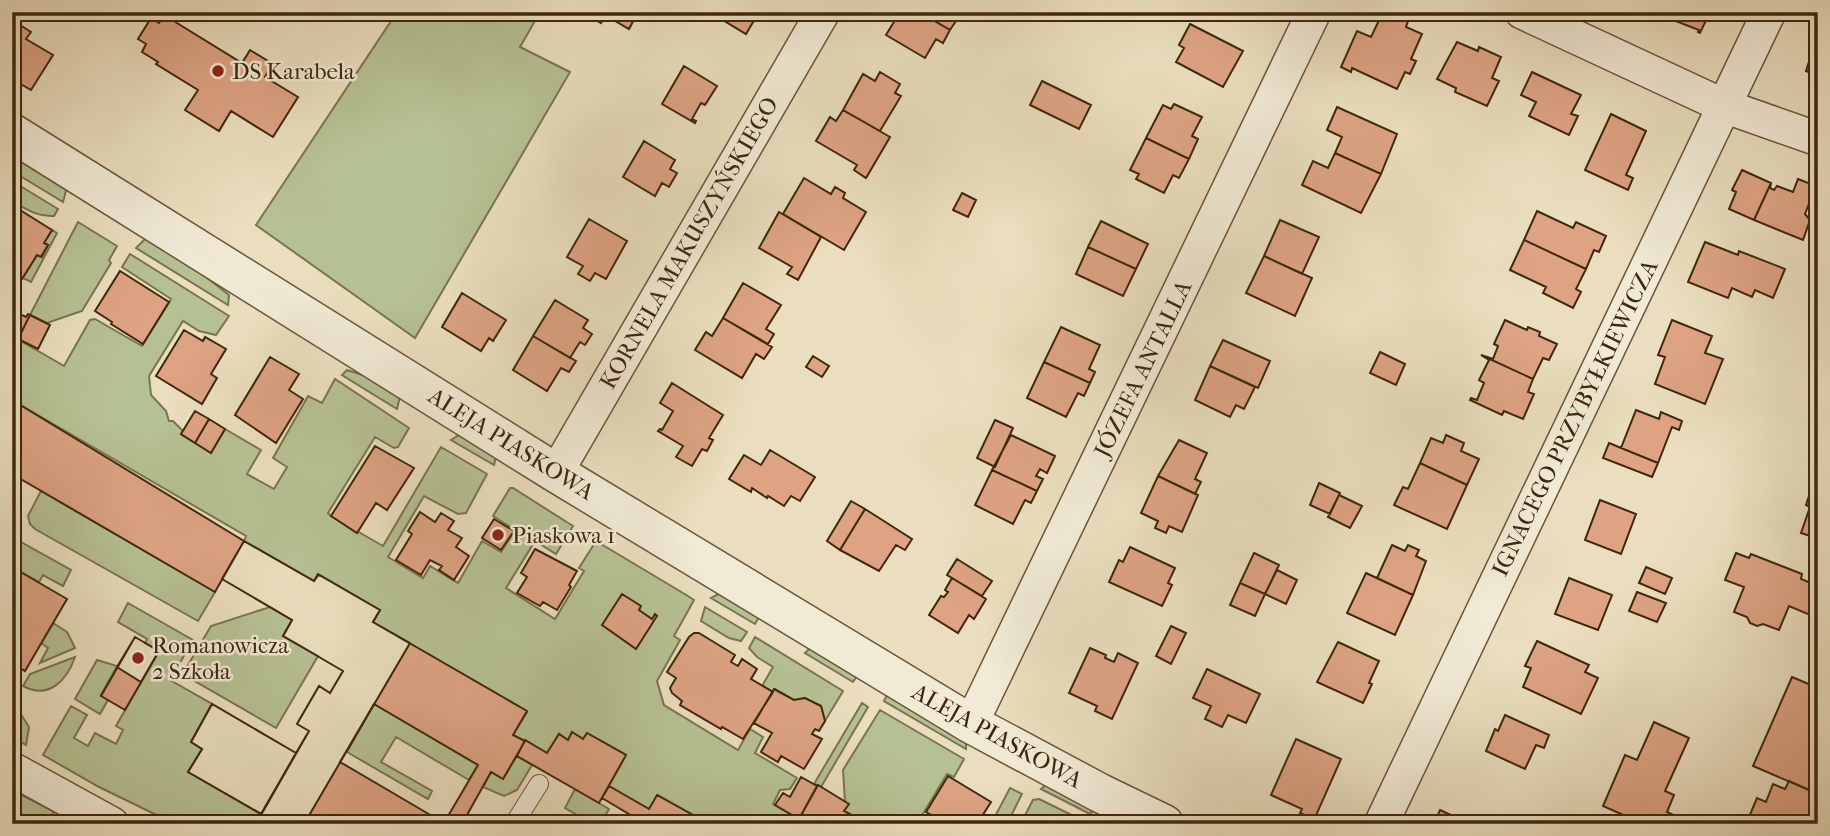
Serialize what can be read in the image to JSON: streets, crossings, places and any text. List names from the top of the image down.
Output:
{
  "streets": {
    "street": [
      "KORNELA MAKUSZYŃSKIEGO",
      "JÓZEFA ANTALLA",
      "IGNACEGO PRZYBYŁKIEWICZA",
      "ALEJA PIASKOWA"
    ]
  },
  "crossings": [
    ["KORNELA MAKUSZYŃSKIEGO", "ALEJA PIASKOWA"],
    ["JÓZEFA ANTALLA", "ALEJA PIASKOWA"]
  ],
  "places": ["DS Karabela", "Piaskowa 1", "Romanowicza 2 Szkoła"]
}
